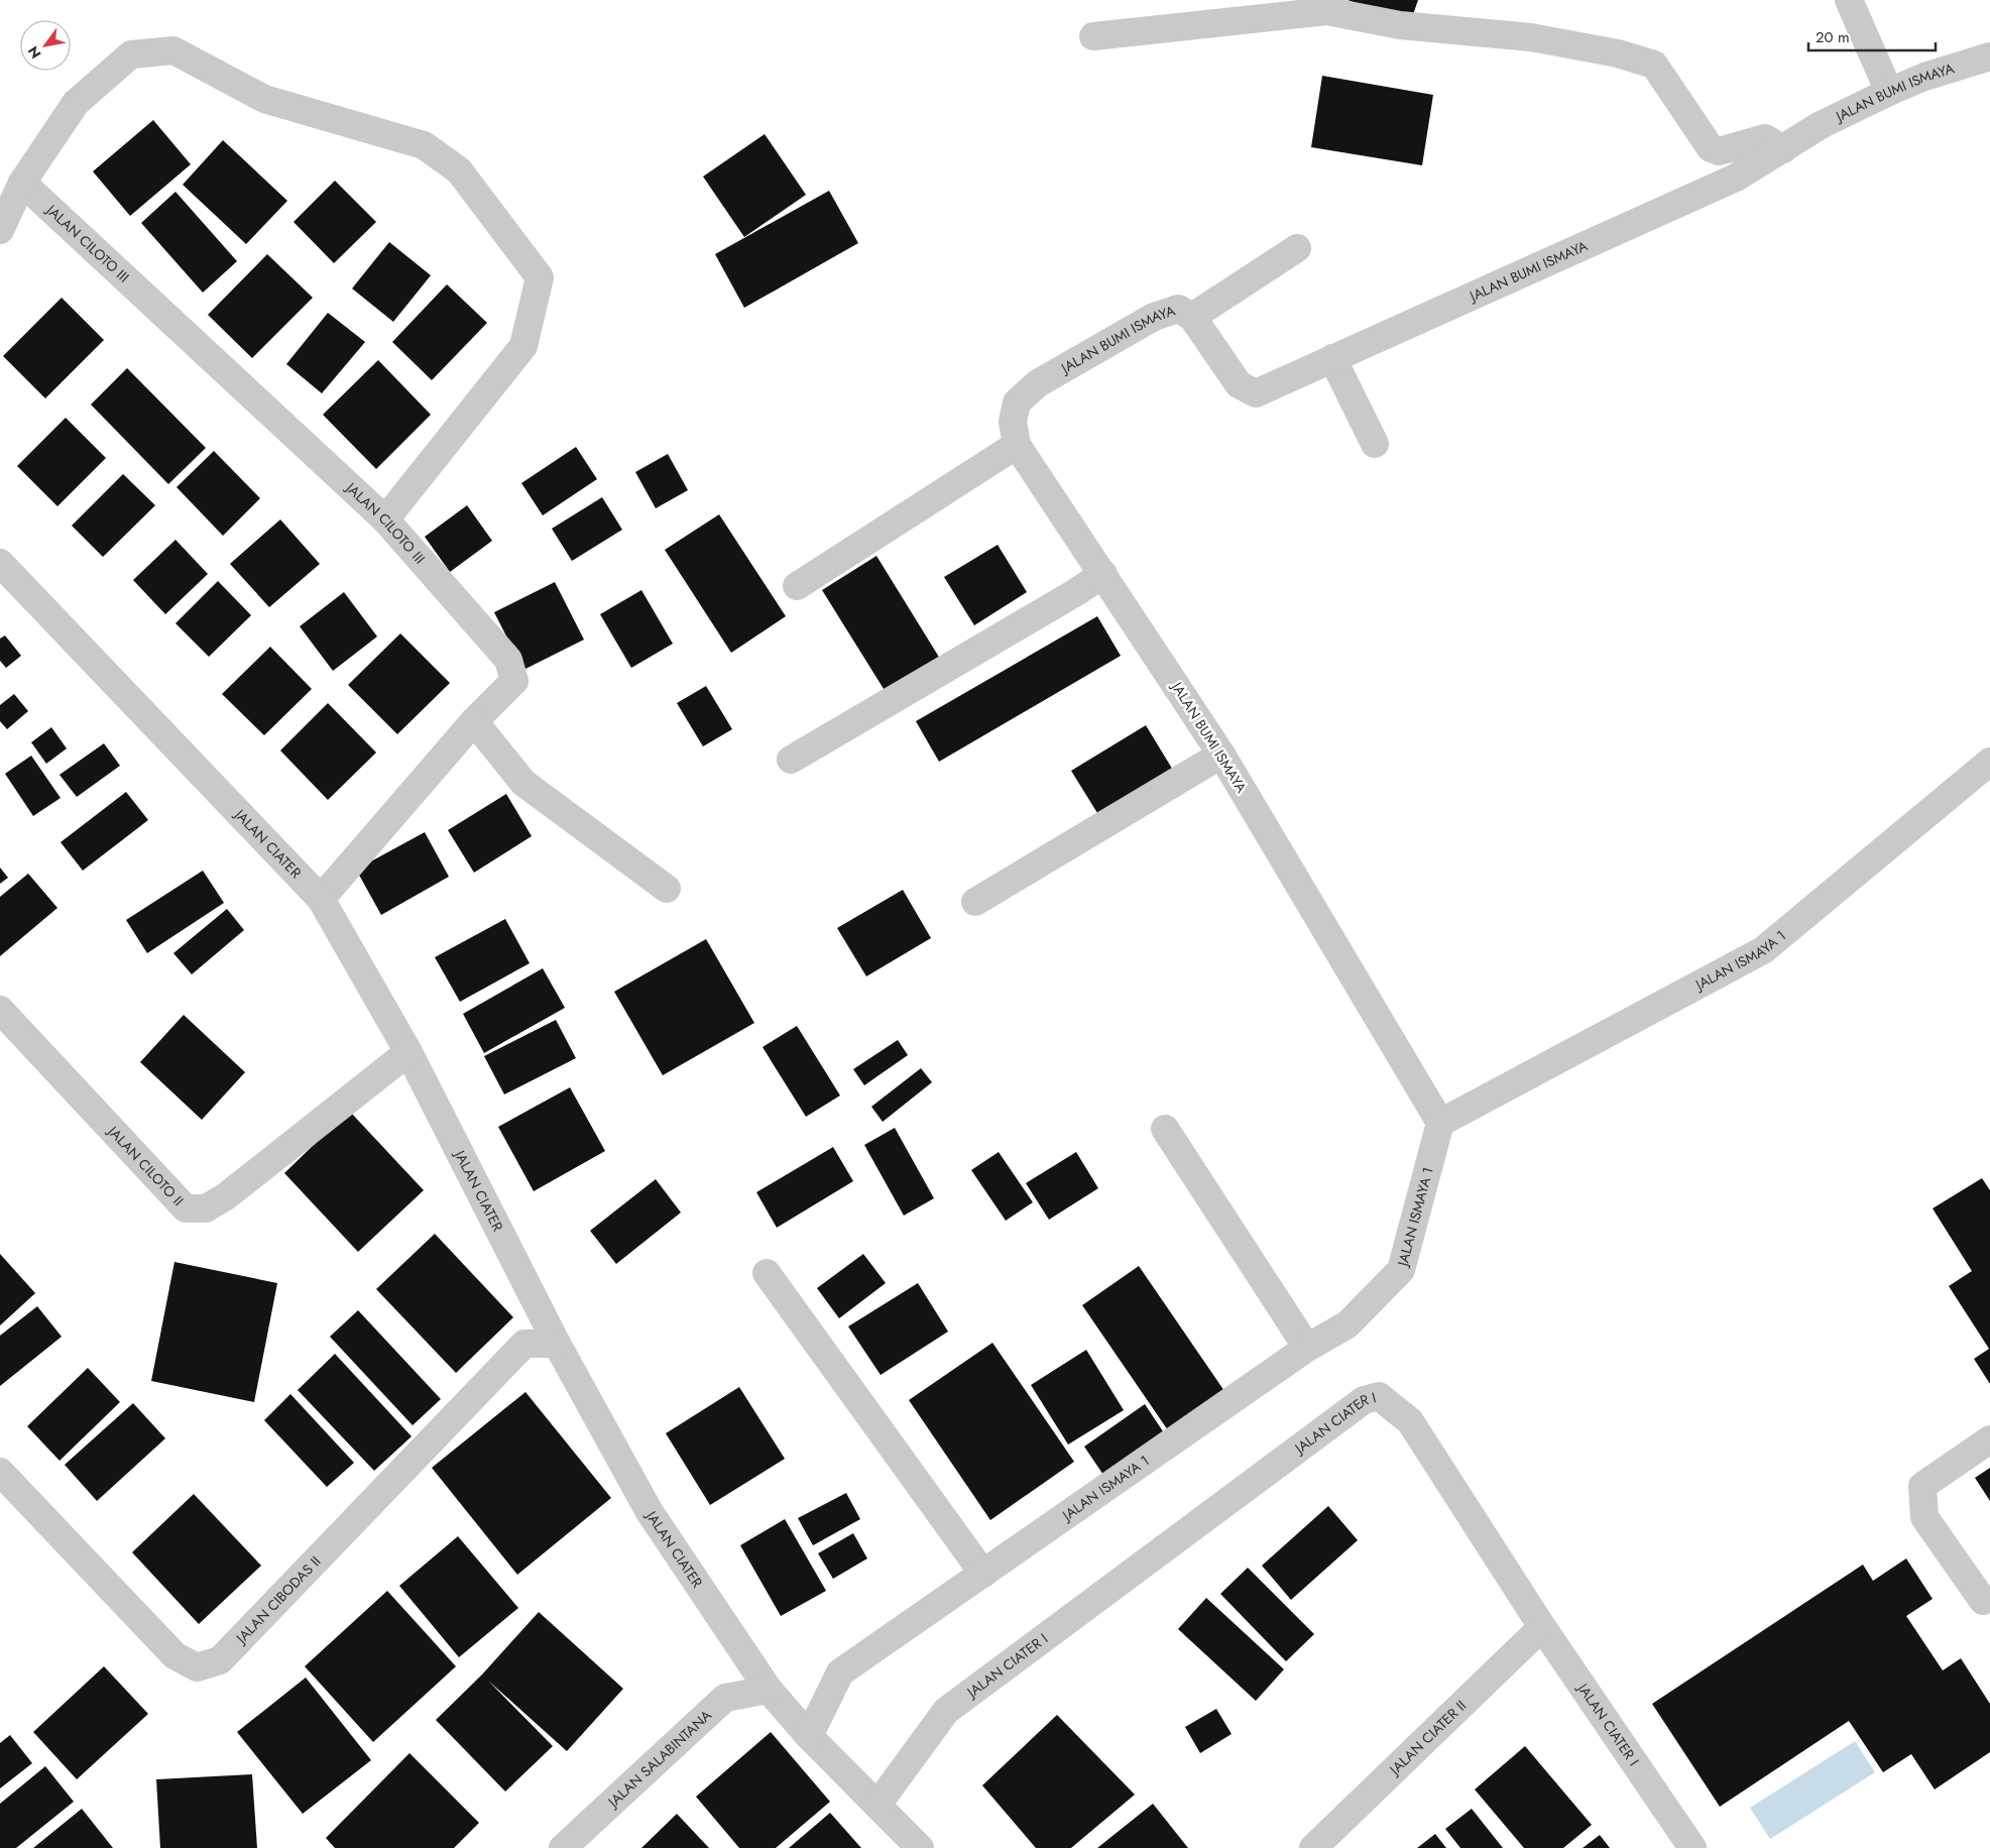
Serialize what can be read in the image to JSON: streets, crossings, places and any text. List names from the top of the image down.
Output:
{
  "streets": {
    "street": [
      "JALAN BUMI ISMAYA",
      "JALAN CILOTO III",
      "JALAN CIATER",
      "JALAN ISMAYA 1",
      "JALAN CILOTO II",
      "JALAN CIATER I",
      "JALAN CIBODAS II",
      "JALAN CIATER II",
      "JALAN SALABINTANA"
    ]
  },
  "crossings": [
    ["JALAN BUMI ISMAYA", "JALAN ISMAYA 1"],
    ["JALAN CILOTO III", "JALAN CIATER"],
    ["JALAN CIATER", "JALAN ISMAYA 1"],
    ["JALAN CIATER", "JALAN CILOTO II"],
    ["JALAN CIATER", "JALAN CIATER I"],
    ["JALAN CIATER", "JALAN CIBODAS II"],
    ["JALAN CIATER", "JALAN SALABINTANA"],
    ["JALAN CIATER I", "JALAN CIATER II"]
  ],
  "scale_bar": "20 m",
  "north": "bottom left"
}
